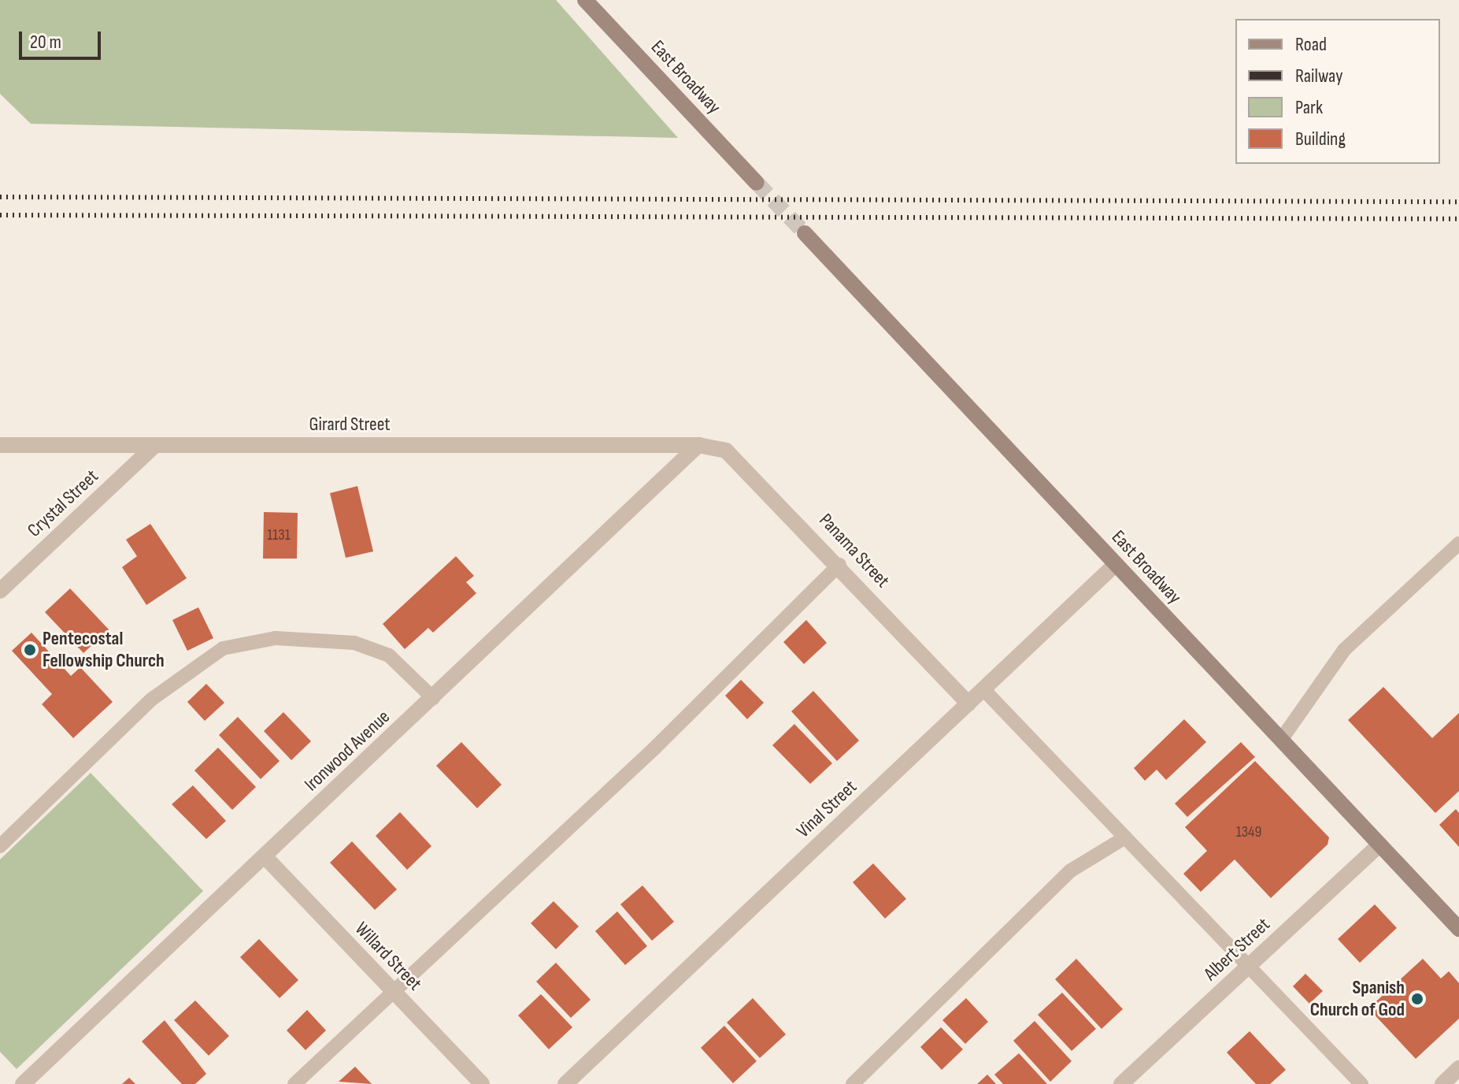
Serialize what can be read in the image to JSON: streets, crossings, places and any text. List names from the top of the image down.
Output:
{
  "streets": {
    "street": [
      "East Broadway",
      "Girard Street",
      "Crystal Street",
      "Panama Street",
      "Ironwood Avenue",
      "Vinal Street",
      "Albert Street",
      "Willard Street"
    ]
  },
  "crossings": [
    ["East Broadway", "Vinal Street"],
    ["East Broadway", "Albert Street"],
    ["Girard Street", "Crystal Street"],
    ["Girard Street", "Panama Street"],
    ["Girard Street", "Ironwood Avenue"],
    ["Panama Street", "Ironwood Avenue"],
    ["Panama Street", "Vinal Street"],
    ["Ironwood Avenue", "Willard Street"]
  ],
  "places": ["Pentecostal Fellowship Church", "Spanish Church of God"],
  "house_numbers": ["1131", "1349"],
  "legend": [
    "Road",
    "Railway",
    "Park",
    "Building"
  ],
  "scale_bar": "20 m"
}
